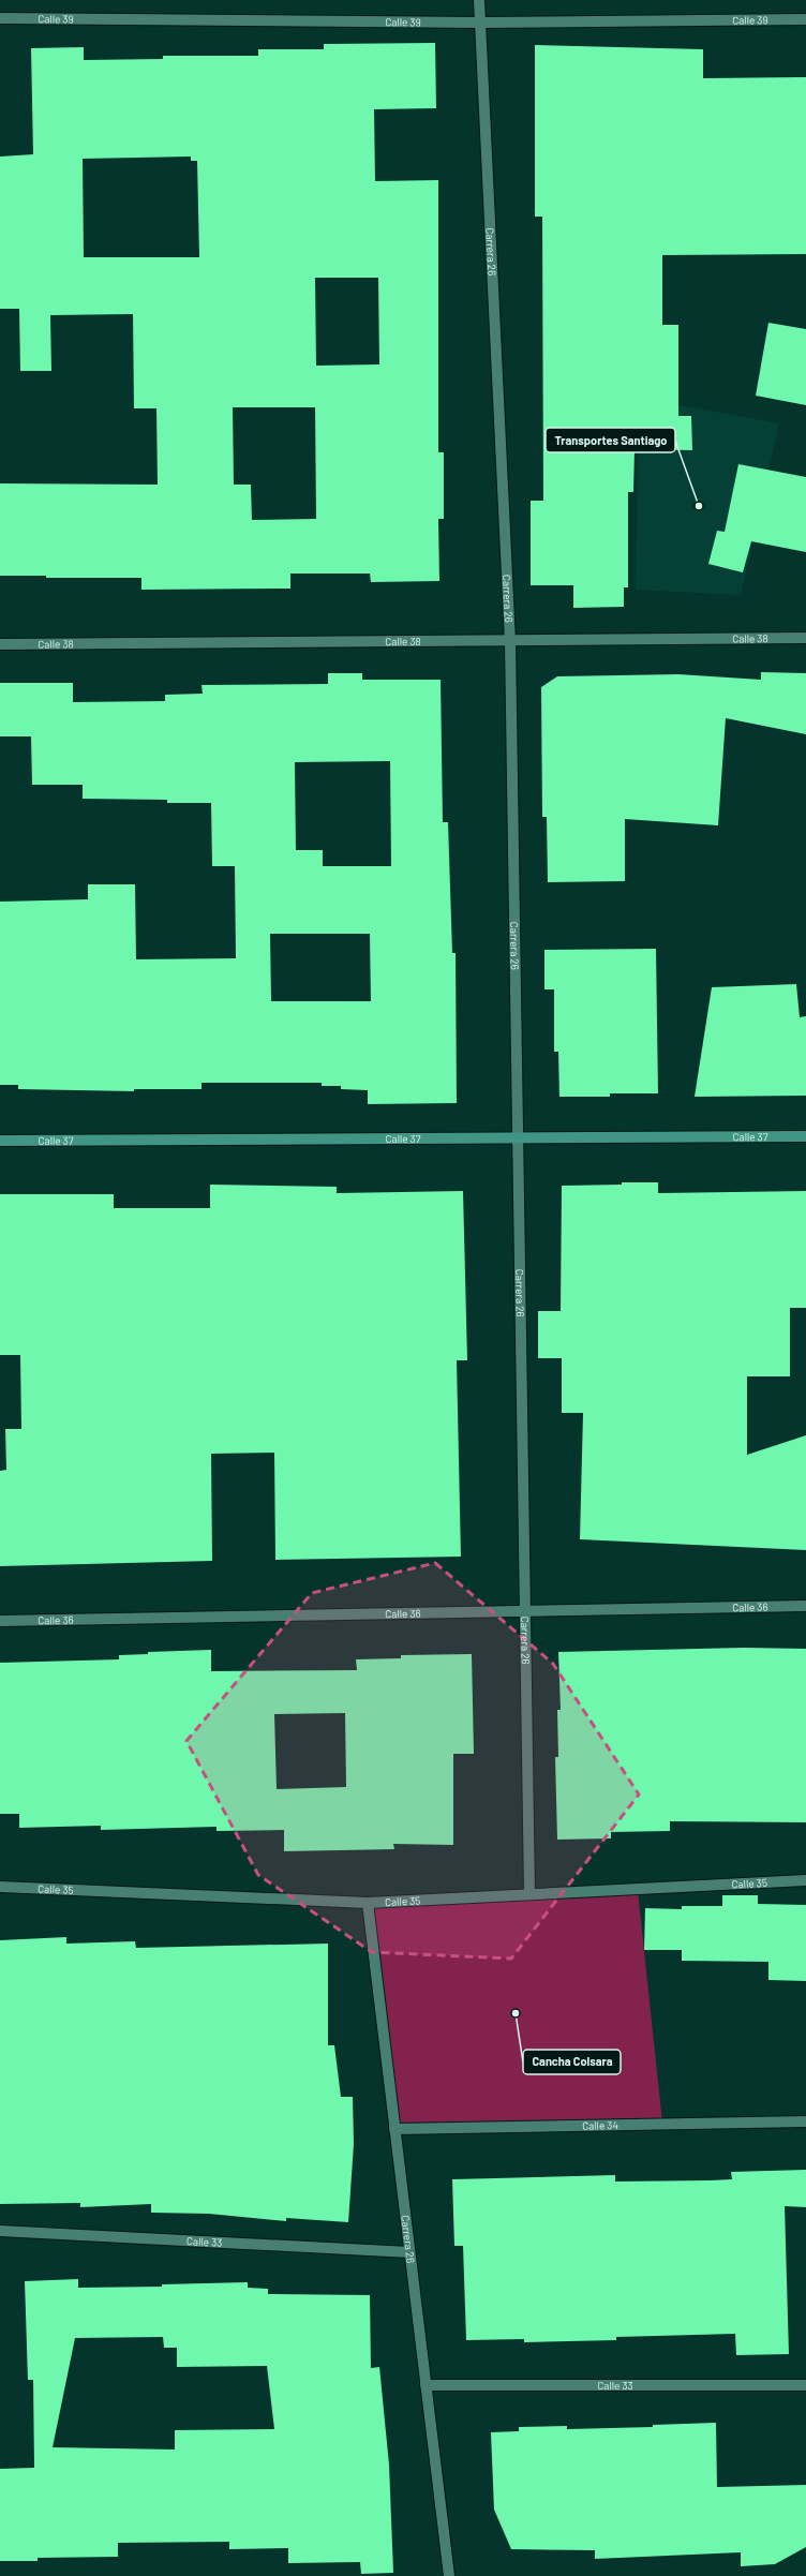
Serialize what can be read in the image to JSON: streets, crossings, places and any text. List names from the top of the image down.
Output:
{
  "streets": {
    "street": [
      "Calle 39",
      "Carrera 26",
      "Calle 38",
      "Calle 37",
      "Calle 36",
      "Calle 35",
      "Calle 34",
      "Calle 33"
    ]
  },
  "crossings": [
    ["Calle 39", "Carrera 26"],
    ["Carrera 26", "Calle 38"],
    ["Carrera 26", "Calle 37"],
    ["Carrera 26", "Calle 36"],
    ["Carrera 26", "Calle 35"],
    ["Carrera 26", "Calle 34"],
    ["Carrera 26", "Calle 33"]
  ],
  "places": ["Transportes Santiago", "Cancha Colsara"]
}
